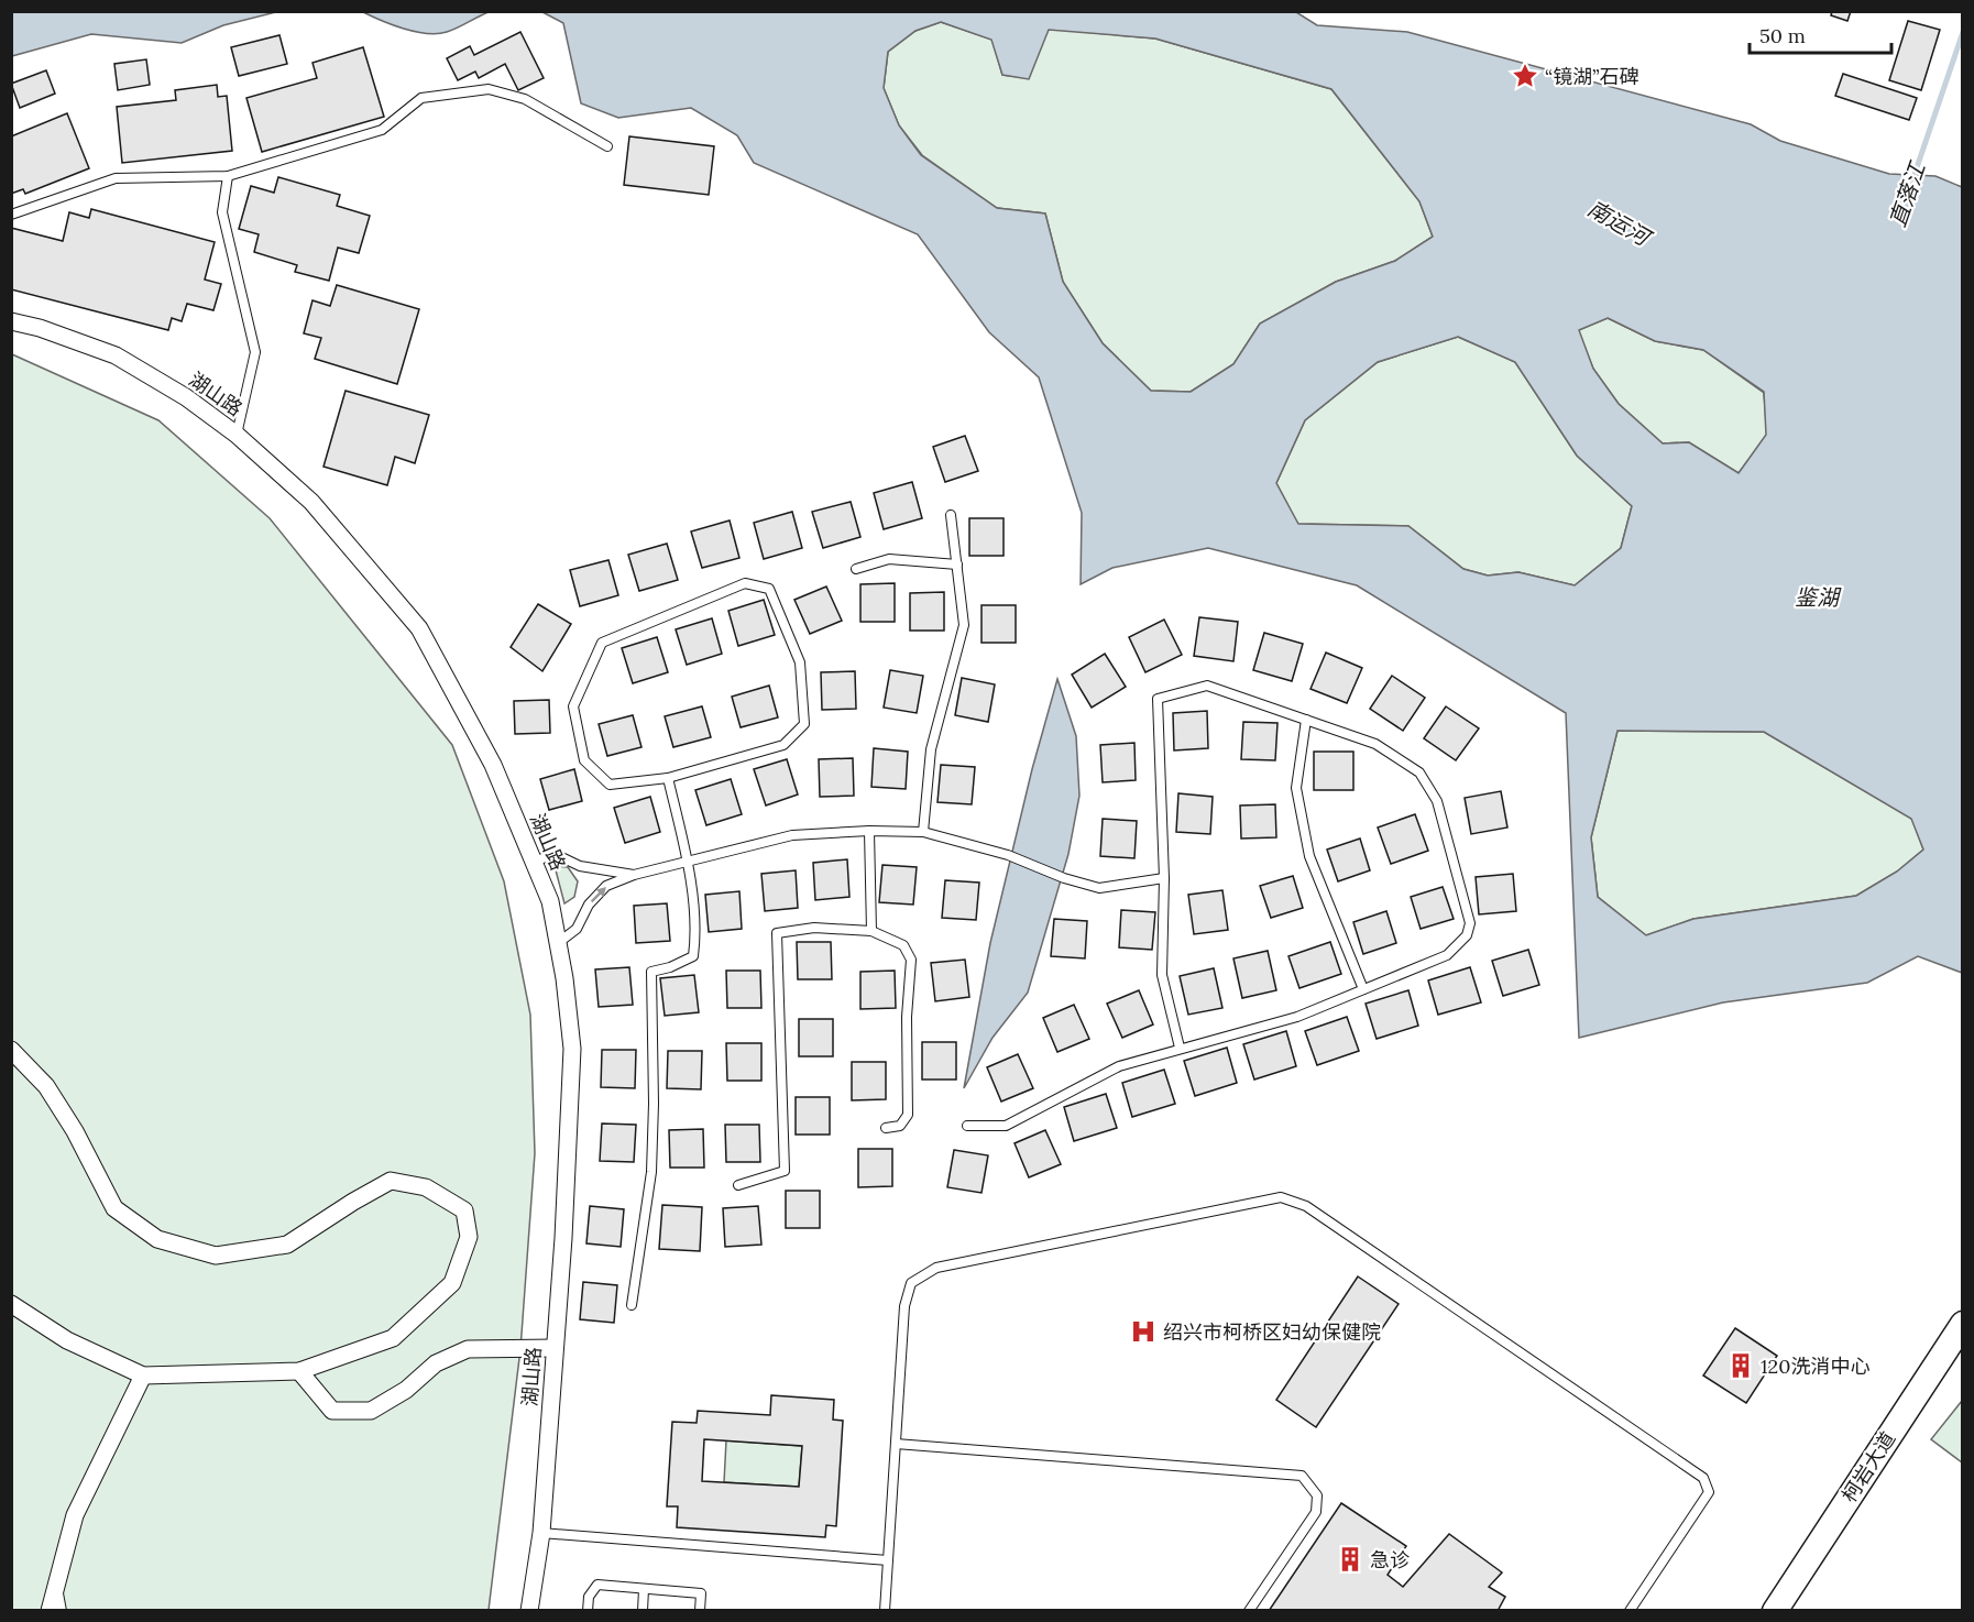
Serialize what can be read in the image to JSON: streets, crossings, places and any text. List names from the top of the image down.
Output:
{
  "streets": {
    "street": ["湖山路", "柯岩大道"]
  },
  "water": ["直落江", "南运河", "鉴湖"],
  "places": {
    "place": ["“镜湖”石碑"],
    "hospital": ["绍兴市柯桥区妇幼保健院"],
    "building": ["120洗消中心", "急诊"]
  },
  "scale_bar": "50 m"
}
